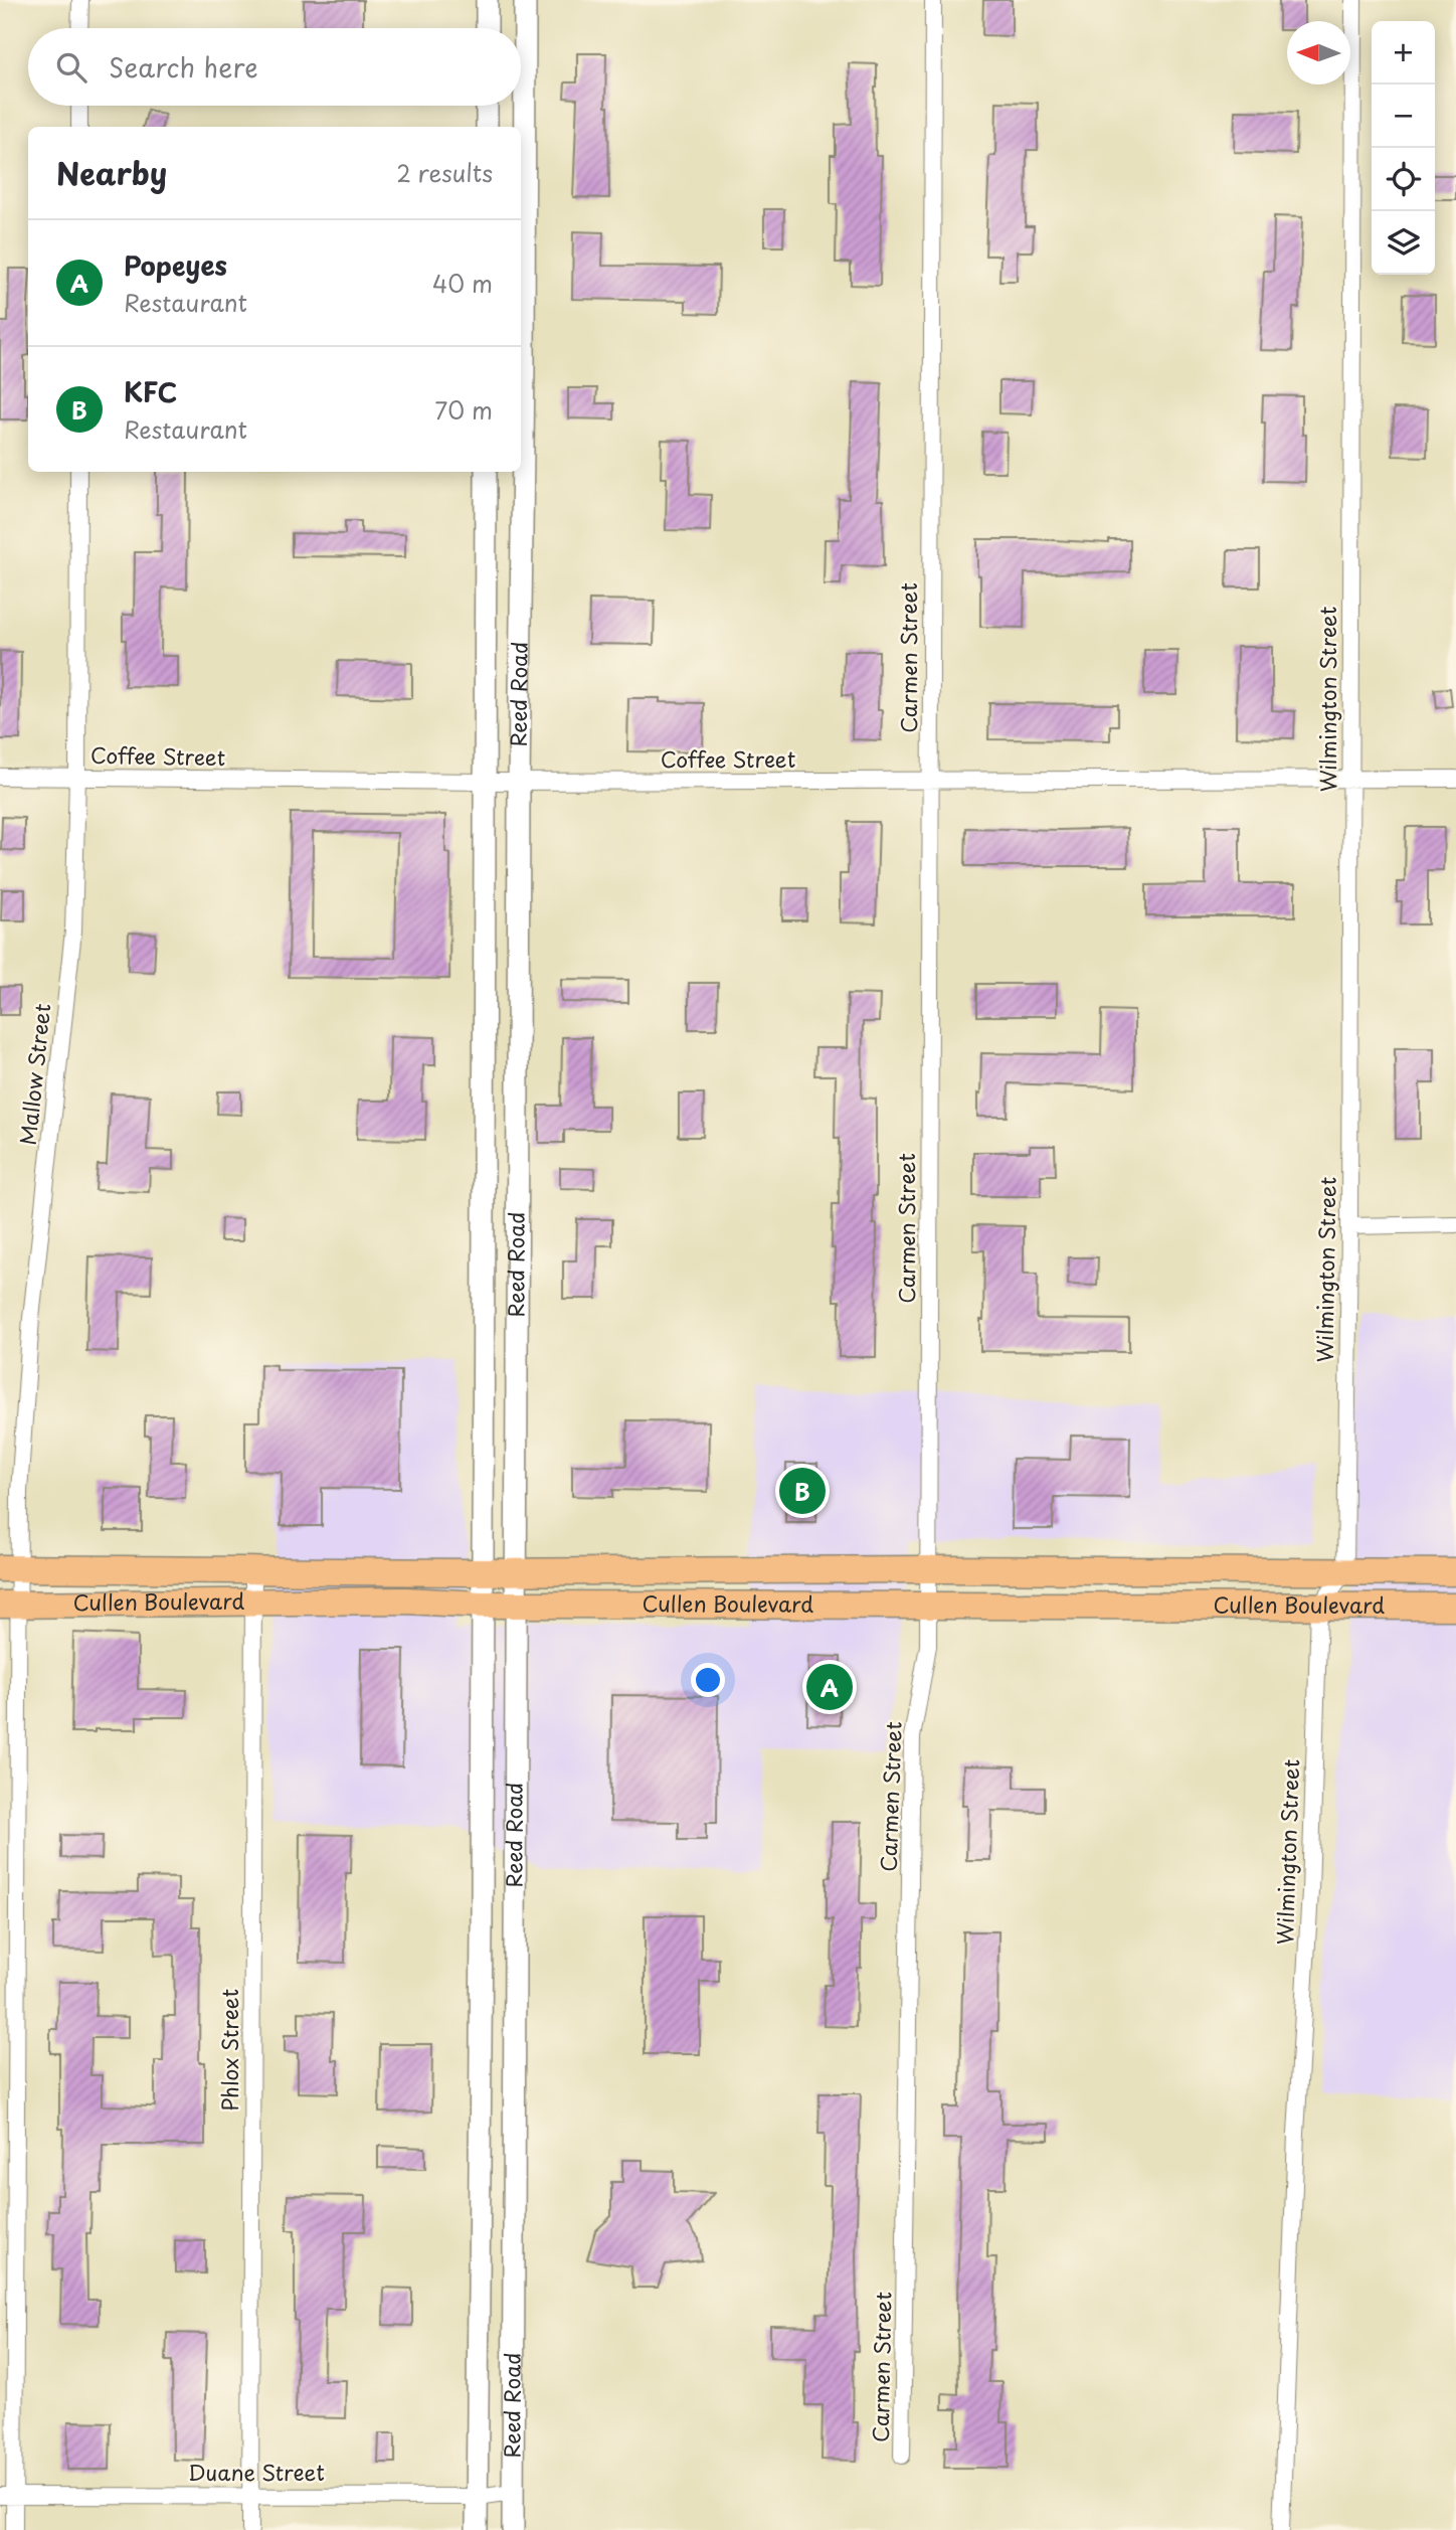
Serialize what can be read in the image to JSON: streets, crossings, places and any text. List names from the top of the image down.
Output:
{
  "streets": {
    "main road": ["Cullen Boulevard"],
    "street": [
      "Carmen Street",
      "Reed Road",
      "Wilmington Street",
      "Coffee Street",
      "Mallow Street",
      "Phlox Street",
      "Duane Street"
    ]
  },
  "crossings": [
    ["Carmen Street", "Coffee Street"],
    ["Carmen Street", "Cullen Boulevard"],
    ["Reed Road", "Coffee Street"],
    ["Reed Road", "Cullen Boulevard"],
    ["Reed Road", "Duane Street"],
    ["Wilmington Street", "Coffee Street"],
    ["Wilmington Street", "Cullen Boulevard"],
    ["Coffee Street", "Mallow Street"],
    ["Mallow Street", "Cullen Boulevard"],
    ["Mallow Street", "Duane Street"],
    ["Cullen Boulevard", "Phlox Street"],
    ["Phlox Street", "Duane Street"]
  ],
  "north": "left",
  "page": {
    "map_buttons": ["+", "−"],
    "search": "Search here",
    "heading": ["Nearby", "2 results"],
    "list": [
      {
        "mark": "A",
        "name": "Popeyes",
        "note": "Restaurant",
        "value": "40 m"
      },
      {
        "mark": "B",
        "name": "KFC",
        "note": "Restaurant",
        "value": "70 m"
      }
    ],
    "pins": ["B", "A"]
  }
}
